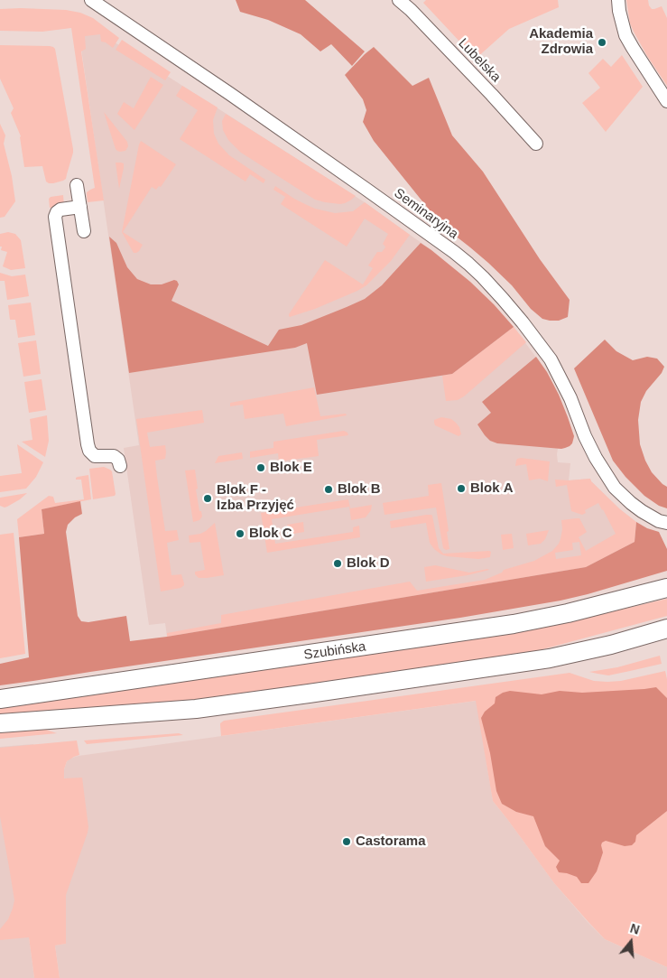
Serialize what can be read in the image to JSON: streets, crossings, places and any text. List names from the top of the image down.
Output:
{
  "streets": {
    "main road": ["Szubińska"],
    "street": ["Lubelska", "Seminaryjna"]
  },
  "places": [
    "Akademia Zdrowia",
    "Blok E",
    "Blok A",
    "Blok B",
    "Blok F - Izba Przyjęć",
    "Blok C",
    "Blok D",
    "Castorama"
  ],
  "north": "top"
}
